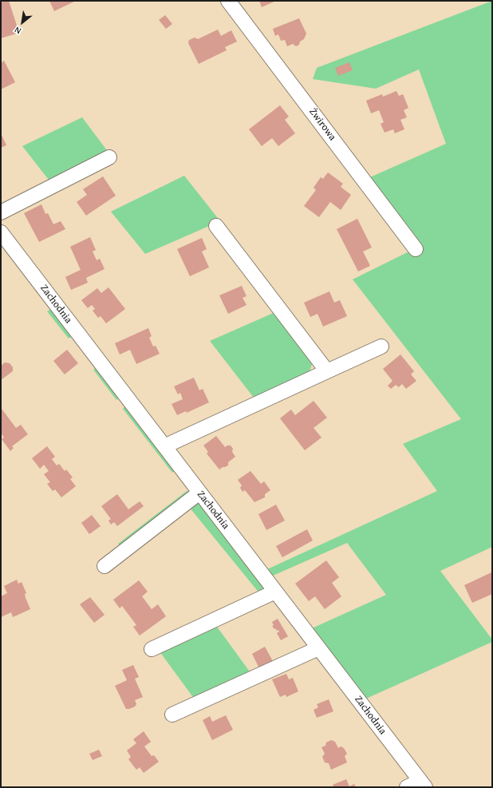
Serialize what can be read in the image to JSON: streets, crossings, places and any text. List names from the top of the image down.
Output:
{
  "streets": {
    "street": ["Żwirowa", "Zachodnia"]
  },
  "north": "bottom left"
}
